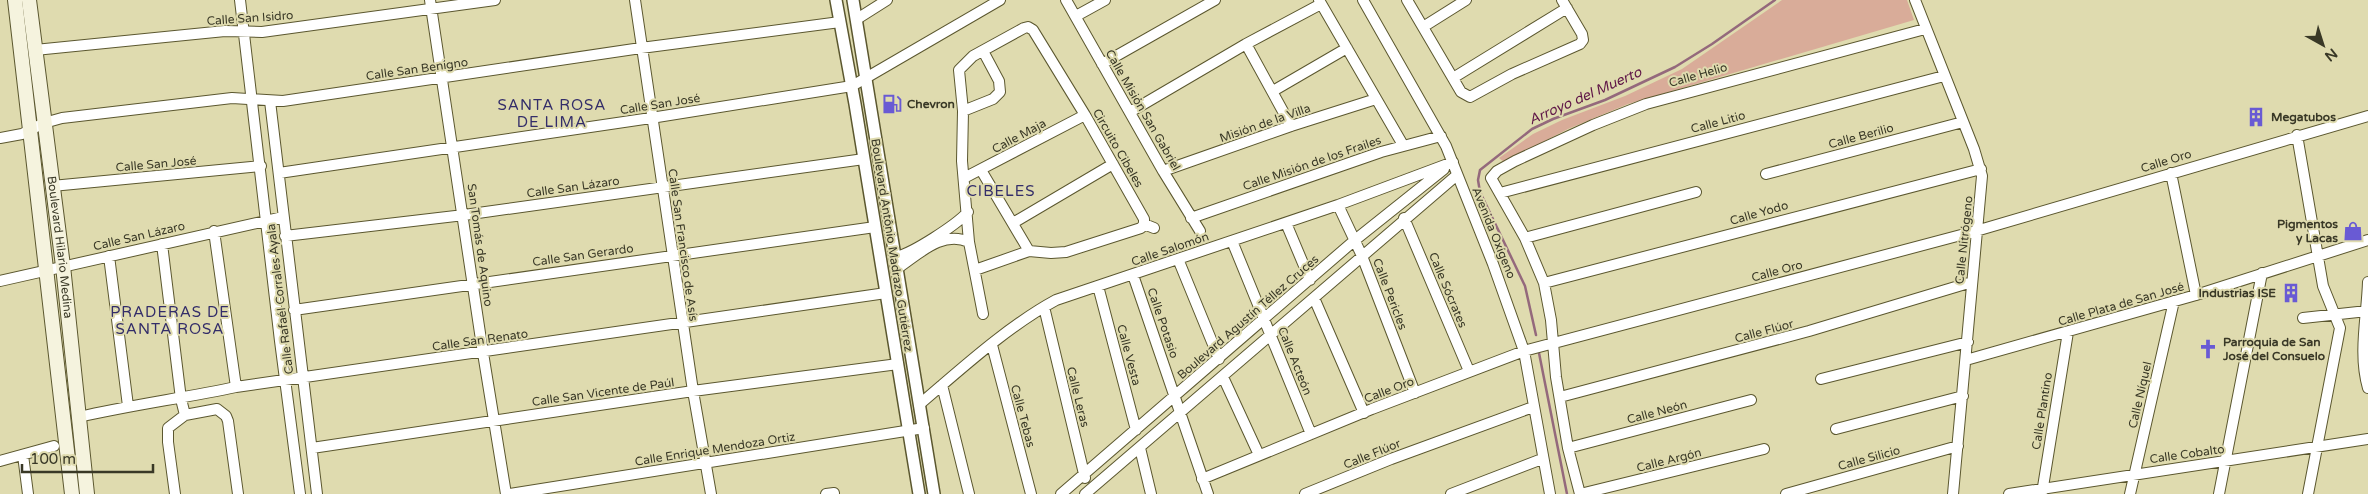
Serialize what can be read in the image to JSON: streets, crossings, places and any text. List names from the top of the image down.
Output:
{
  "streets": {
    "main road": ["Boulevard Hilario Medina"],
    "street": [
      "Calle San Isidro",
      "Calle San Benigno",
      "Calle Helio",
      "Calle San José",
      "Calle Misión San Gabriel",
      "Calle Litio",
      "Misión de la Villa",
      "Calle Maja",
      "Calle Berilio",
      "Circuito Cibeles",
      "Calle Oro",
      "Calle Misión de los Frailes",
      "Calle San Lázaro",
      "Calle Yodo",
      "Avenida Oxígeno",
      "Calle Nitrógeno",
      "San Tomás de Aquino",
      "Calle San Francisco de Asís",
      "Boulevard Antônio Madrazo Gutiérrez",
      "Calle Salomón",
      "Calle San Gerardo",
      "Calle Sócrates",
      "Calle Pericles",
      "Calle Rafaél Corrales Ayala",
      "Calle Plata de San José",
      "Boulevard Agustín Téllez Cruces",
      "Calle Potasio",
      "Calle Flúor",
      "Calle San Renato",
      "Calle Vesta",
      "Calle Acteón",
      "Calle San Vicente de Paúl",
      "Calle Níquel",
      "Calle Leras",
      "Calle Plantino",
      "Calle Neón",
      "Calle Tebas",
      "Calle Enrique Mendoza Ortiz",
      "Calle Cobalto",
      "Calle Silicio",
      "Calle Argón"
    ]
  },
  "crossings": [
    ["Calle San Isidro", "San Tomás de Aquino"],
    ["Calle San Isidro", "Boulevard Hilario Medina"],
    ["Calle San Isidro", "Calle Rafaél Corrales Ayala"],
    ["Calle San Benigno", "San Tomás de Aquino"],
    ["Calle San Benigno", "Calle San Francisco de Asís"],
    ["Calle San Benigno", "Boulevard Antônio Madrazo Gutiérrez"],
    ["Calle San Benigno", "Boulevard Hilario Medina"],
    ["Calle San Benigno", "Calle Rafaél Corrales Ayala"],
    ["Calle Helio", "Avenida Oxígeno"],
    ["Calle Helio", "Calle Nitrógeno"],
    ["Calle San José", "San Tomás de Aquino"],
    ["Calle San José", "Calle San Francisco de Asís"],
    ["Calle San José", "Boulevard Antônio Madrazo Gutiérrez"],
    ["Calle San José", "Boulevard Hilario Medina"],
    ["Calle San José", "Calle Rafaél Corrales Ayala"],
    ["Calle Misión San Gabriel", "Misión de la Villa"],
    ["Calle Misión San Gabriel", "Calle Misión de los Frailes"],
    ["Calle Litio", "Avenida Oxígeno"],
    ["Calle Litio", "Calle Nitrógeno"],
    ["Calle Maja", "Circuito Cibeles"],
    ["Calle Berilio", "Calle Nitrógeno"],
    ["Calle Oro", "Avenida Oxígeno"],
    ["Calle Oro", "Calle Nitrógeno"],
    ["Calle Oro", "Calle Sócrates"],
    ["Calle Oro", "Calle Pericles"],
    ["Calle Oro", "Calle Potasio"],
    ["Calle Oro", "Calle Acteón"],
    ["Calle Misión de los Frailes", "Avenida Oxígeno"],
    ["Calle San Lázaro", "San Tomás de Aquino"],
    ["Calle San Lázaro", "Calle San Francisco de Asís"],
    ["Calle San Lázaro", "Boulevard Antônio Madrazo Gutiérrez"],
    ["Calle San Lázaro", "Boulevard Hilario Medina"],
    ["Calle San Lázaro", "Calle Rafaél Corrales Ayala"],
    ["Calle Yodo", "Avenida Oxígeno"],
    ["Calle Yodo", "Calle Nitrógeno"],
    ["Avenida Oxígeno", "Calle Salomón"],
    ["Avenida Oxígeno", "Boulevard Agustín Téllez Cruces"],
    ["Avenida Oxígeno", "Calle Flúor"],
    ["Avenida Oxígeno", "Calle Neón"],
    ["Avenida Oxígeno", "Calle Argón"],
    ["Calle Nitrógeno", "Calle Plata de San José"],
    ["Calle Nitrógeno", "Calle Flúor"],
    ["Calle Nitrógeno", "Calle Silicio"],
    ["San Tomás de Aquino", "Calle San Gerardo"],
    ["San Tomás de Aquino", "Calle San Renato"],
    ["San Tomás de Aquino", "Calle San Vicente de Paúl"],
    ["San Tomás de Aquino", "Calle Enrique Mendoza Ortiz"],
    ["Calle San Francisco de Asís", "Calle San Gerardo"],
    ["Calle San Francisco de Asís", "Calle San Renato"],
    ["Calle San Francisco de Asís", "Calle San Vicente de Paúl"],
    ["Calle San Francisco de Asís", "Calle Enrique Mendoza Ortiz"],
    ["Boulevard Antônio Madrazo Gutiérrez", "Calle Salomón"],
    ["Boulevard Antônio Madrazo Gutiérrez", "Calle San Gerardo"],
    ["Boulevard Antônio Madrazo Gutiérrez", "Calle San Renato"],
    ["Boulevard Antônio Madrazo Gutiérrez", "Calle San Vicente de Paúl"],
    ["Boulevard Antônio Madrazo Gutiérrez", "Calle Enrique Mendoza Ortiz"],
    ["Boulevard Hilario Medina", "Calle San Renato"],
    ["Calle Salomón", "Calle Pericles"],
    ["Calle Salomón", "Boulevard Agustín Téllez Cruces"],
    ["Calle Salomón", "Calle Potasio"],
    ["Calle Salomón", "Calle Vesta"],
    ["Calle Salomón", "Calle Acteón"],
    ["Calle Salomón", "Calle Leras"],
    ["Calle Salomón", "Calle Tebas"],
    ["Calle San Gerardo", "Calle Rafaél Corrales Ayala"],
    ["Calle Pericles", "Boulevard Agustín Téllez Cruces"],
    ["Calle Rafaél Corrales Ayala", "Calle San Renato"],
    ["Calle Rafaél Corrales Ayala", "Calle San Vicente de Paúl"],
    ["Calle Plata de San José", "Calle Níquel"],
    ["Calle Plata de San José", "Calle Plantino"],
    ["Boulevard Agustín Téllez Cruces", "Calle Potasio"],
    ["Boulevard Agustín Téllez Cruces", "Calle Vesta"],
    ["Boulevard Agustín Téllez Cruces", "Calle Acteón"],
    ["Boulevard Agustín Téllez Cruces", "Calle Leras"],
    ["Calle Níquel", "Calle Cobalto"],
    ["Calle Plantino", "Calle Cobalto"]
  ],
  "districts": ["SANTA ROSA DE LIMA", "CIBELES", "PRADERAS DE SANTA ROSA"],
  "water": ["Arroyo del Muerto"],
  "places": {
    "fuel station": ["Chevron"],
    "building": ["Megatubos", "Industrias ISE"],
    "shop": ["Pigmentos y Lacas"],
    "church": ["Parroquia de San José del Consuelo"]
  },
  "scale_bar": "100 m",
  "north": "bottom right"
}
